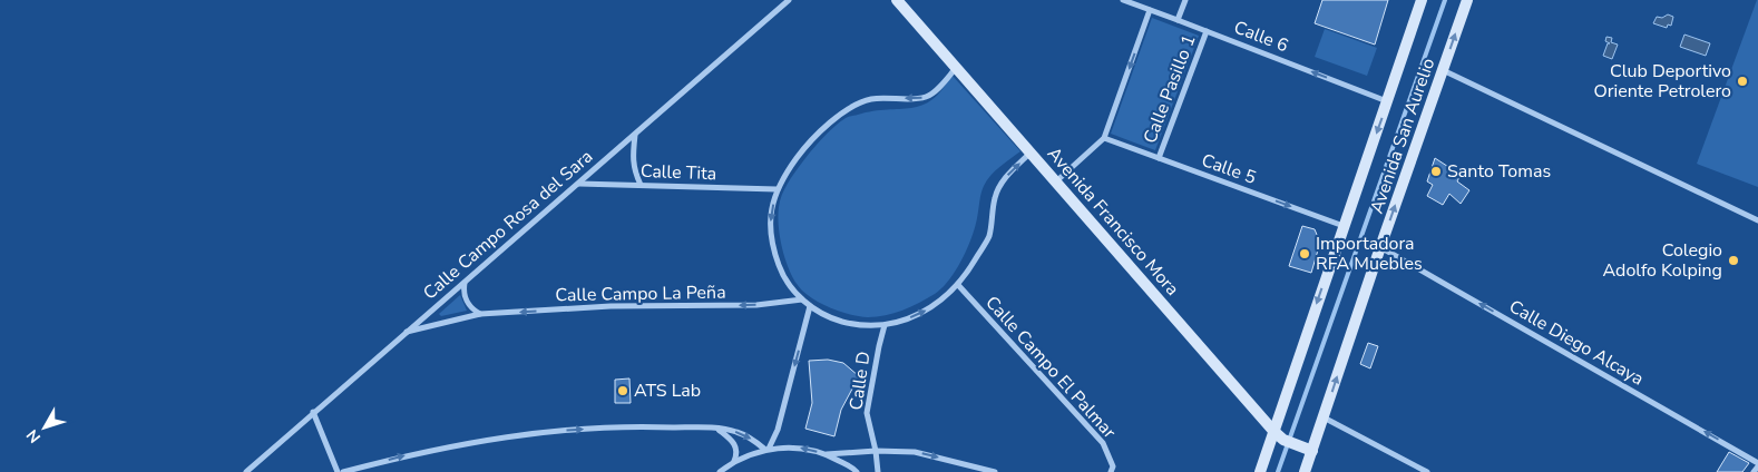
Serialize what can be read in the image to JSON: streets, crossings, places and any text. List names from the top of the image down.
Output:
{
  "streets": {
    "main road": ["Avenida San Aurelio", "Avenida Francisco Mora"],
    "street": [
      "Calle 6",
      "Calle Pasillo 1",
      "Calle 5",
      "Calle Tita",
      "Calle Campo Rosa del Sara",
      "Calle Campo La Peña",
      "Calle Diego Alcaya",
      "Calle Campo El Palmar",
      "Calle D"
    ]
  },
  "crossings": [
    ["Calle 6", "Calle Pasillo 1"],
    ["Calle 6", "Avenida San Aurelio"],
    ["Calle Pasillo 1", "Calle 5"],
    ["Avenida San Aurelio", "Calle 5"],
    ["Avenida San Aurelio", "Avenida Francisco Mora"],
    ["Avenida San Aurelio", "Calle Diego Alcaya"],
    ["Calle Tita", "Calle Campo Rosa del Sara"],
    ["Calle Campo Rosa del Sara", "Calle Campo La Peña"]
  ],
  "one_way": [
    "Calle 6",
    "Calle 5",
    "Calle Campo La Peña",
    "Calle Diego Alcaya"
  ],
  "places": [
    "Club Deportivo Oriente Petrolero",
    "Santo Tomas",
    "Importadora RFA Muebles",
    "Colegio Adolfo Kolping",
    "ATS Lab"
  ],
  "north": "bottom left"
}
